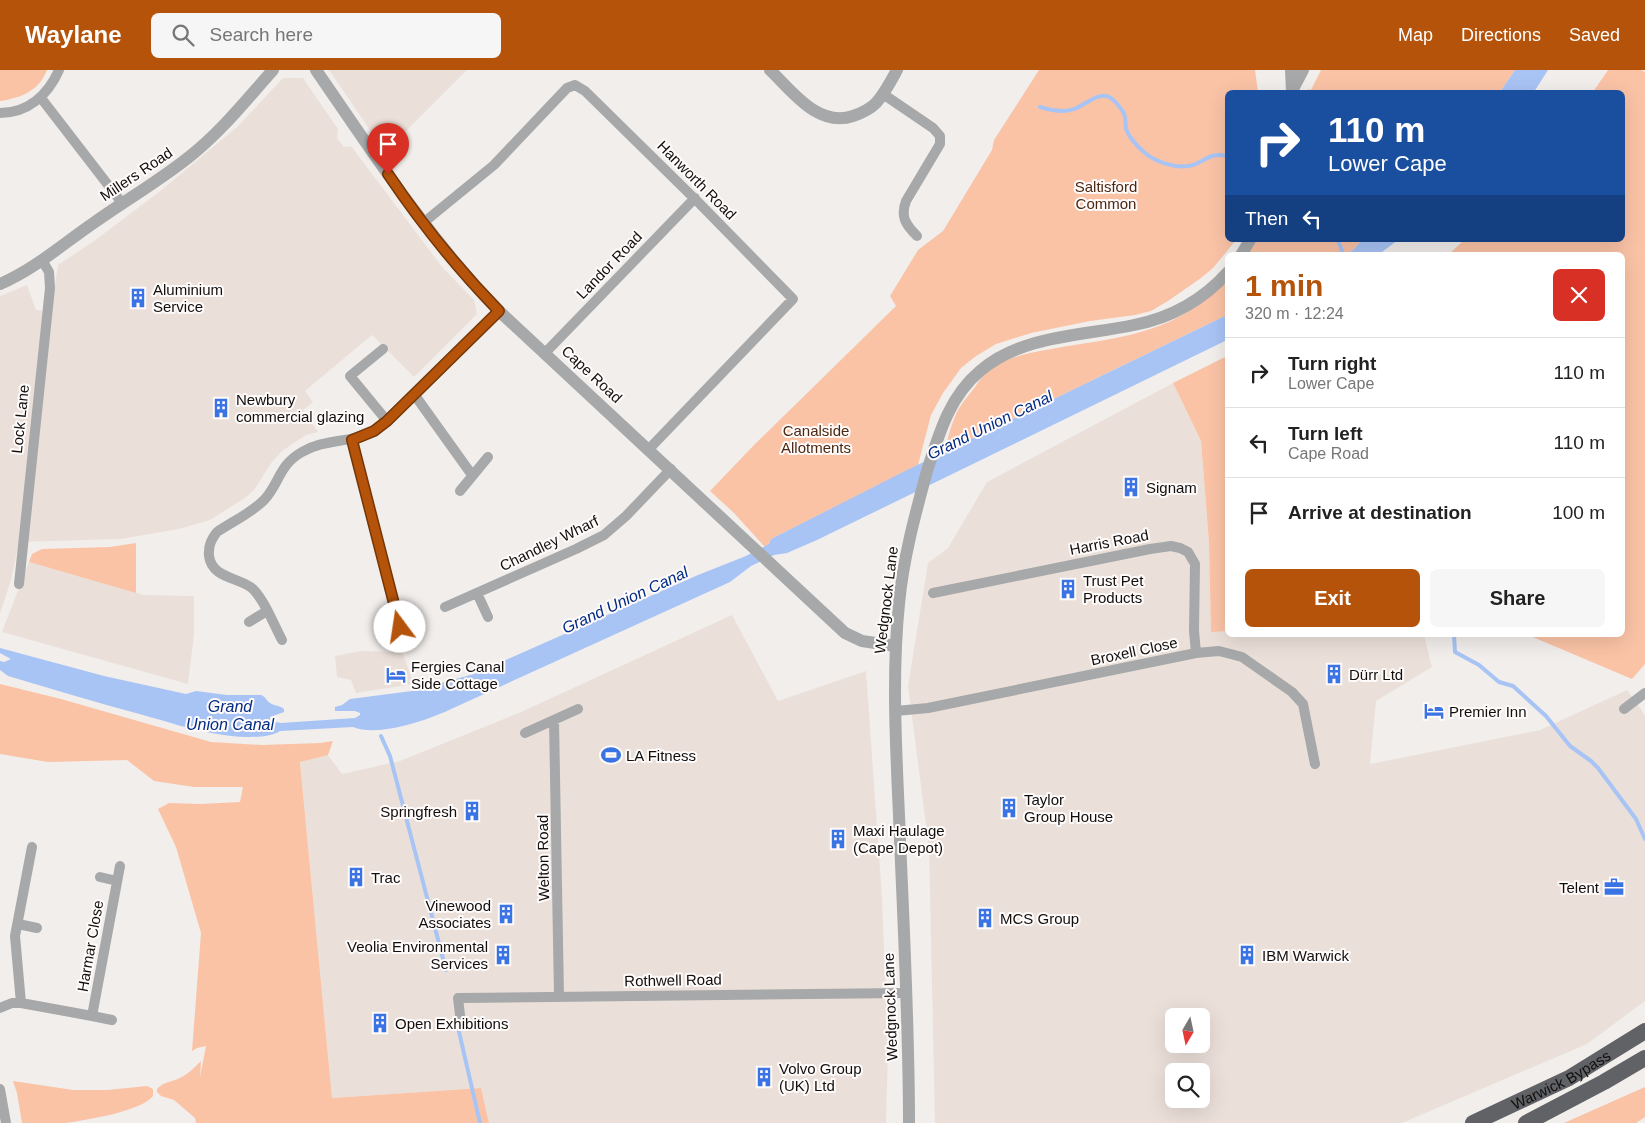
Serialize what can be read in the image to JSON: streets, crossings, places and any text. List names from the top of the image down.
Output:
{
  "streets": {
    "highway": ["Warwick Bypass"],
    "street": [
      "Millers Road",
      "Hanworth Road",
      "Landor Road",
      "Cape Road",
      "Lock Lane",
      "Harris Road",
      "Chandley Wharf",
      "Wedgnock Lane",
      "Broxell Close",
      "Welton Road",
      "Harmar Close",
      "Rothwell Road"
    ]
  },
  "crossings": [
    ["Millers Road", "Lock Lane"],
    ["Hanworth Road", "Landor Road"],
    ["Hanworth Road", "Cape Road"],
    ["Landor Road", "Cape Road"],
    ["Cape Road", "Chandley Wharf"],
    ["Cape Road", "Wedgnock Lane"],
    ["Harris Road", "Broxell Close"],
    ["Wedgnock Lane", "Broxell Close"],
    ["Wedgnock Lane", "Rothwell Road"],
    ["Welton Road", "Rothwell Road"]
  ],
  "water": ["Grand Union Canal"],
  "parks": ["Saltisford Common", "Canalside Allotments"],
  "places": {
    "building": [
      "Aluminium Service",
      "Newbury commercial glazing",
      "Signam",
      "Trust Pet Products",
      "Dürr Ltd",
      "Taylor Group House",
      "Springfresh",
      "Maxi Haulage (Cape Depot)",
      "Trac",
      "Vinewood Associates",
      "MCS Group",
      "Veolia Environmental Services",
      "IBM Warwick",
      "Open Exhibitions",
      "Volvo Group (UK) Ltd"
    ],
    "hotel": ["Fergies Canal Side Cottage", "Premier Inn"],
    "sports": ["LA Fitness"],
    "office": ["Telent"]
  },
  "north": "bottom",
  "page": {
    "header": "Waylane",
    "search": "Search here",
    "nav": ["Map", "Directions", "Saved"],
    "turn": ["110 m", "Lower Cape"],
    "then": "Then",
    "heading": ["1 min", "320 m · 12:24"],
    "list": [
      {
        "name": "Turn right",
        "note": "Lower Cape",
        "value": "110 m"
      },
      {
        "name": "Turn left",
        "note": "Cape Road",
        "value": "110 m"
      },
      {
        "name": "Arrive at destination",
        "value": "100 m"
      }
    ],
    "buttons": ["Exit", "Share"]
  }
}
